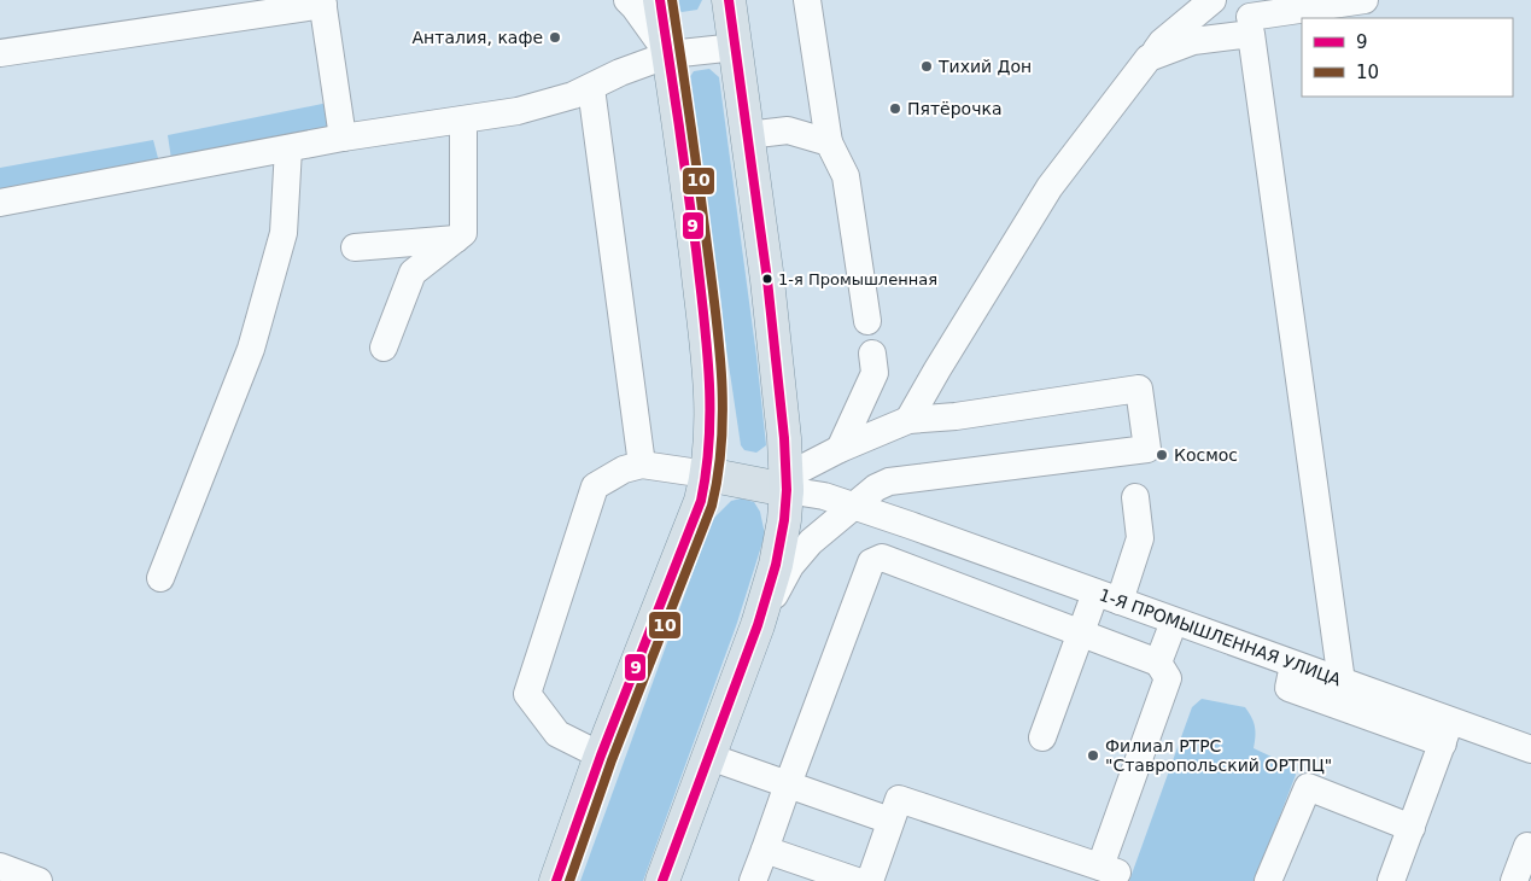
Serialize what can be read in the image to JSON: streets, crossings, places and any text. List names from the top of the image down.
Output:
{
  "streets": {
    "street": ["1-Я ПРОМЫШЛЕННАЯ УЛИЦА"]
  },
  "places": [
    "Анталия, кафе",
    "Тихий Дон",
    "Пятёрочка",
    "1-я Промышленная",
    "Космос",
    "Филиал РТРС \"Ставропольский ОРТПЦ\""
  ],
  "lines": ["transit line 9", "transit line 10"],
  "legend": ["9", "10"]
}
